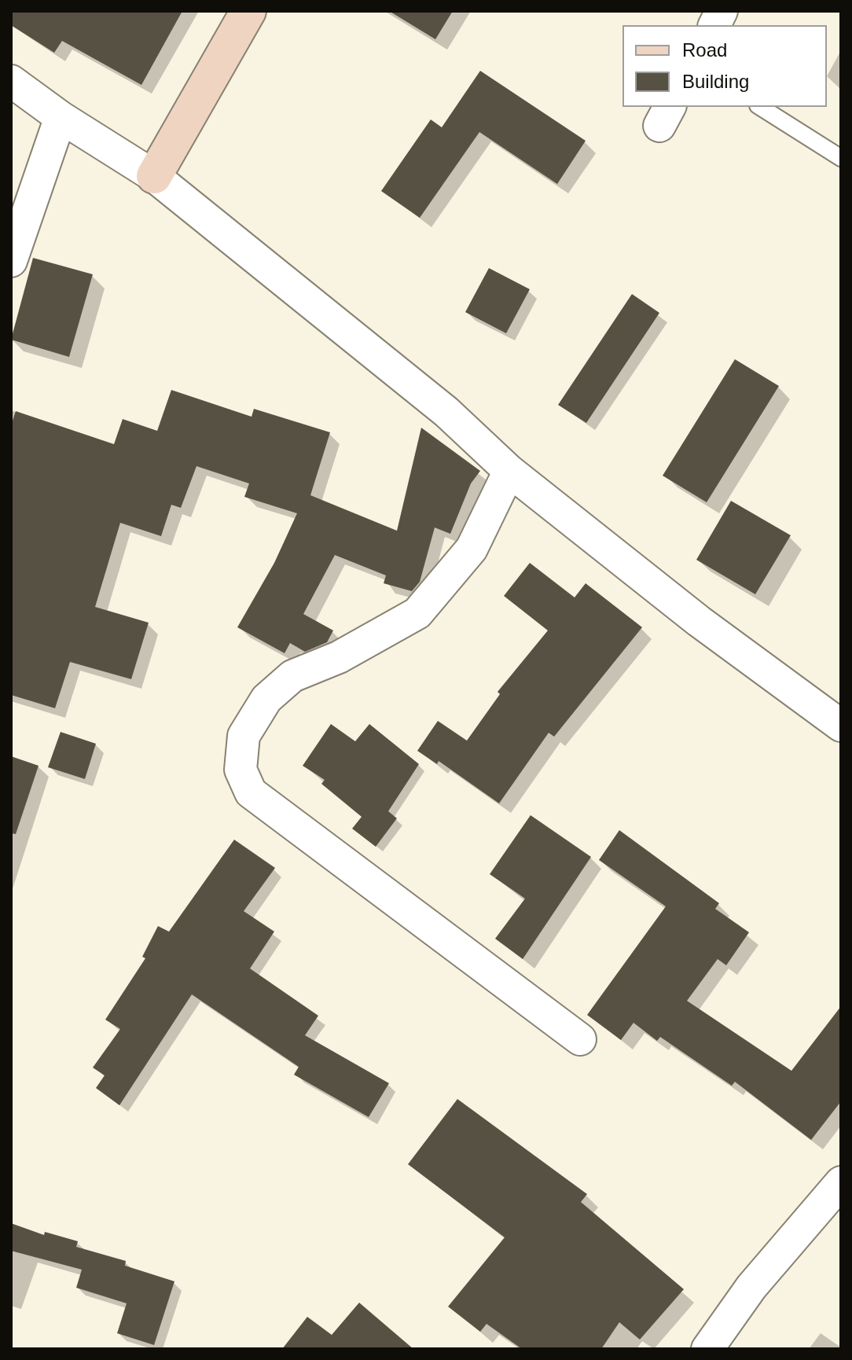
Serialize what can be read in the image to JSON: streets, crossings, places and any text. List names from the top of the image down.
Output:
{
  "legend": ["Road", "Building"]
}
